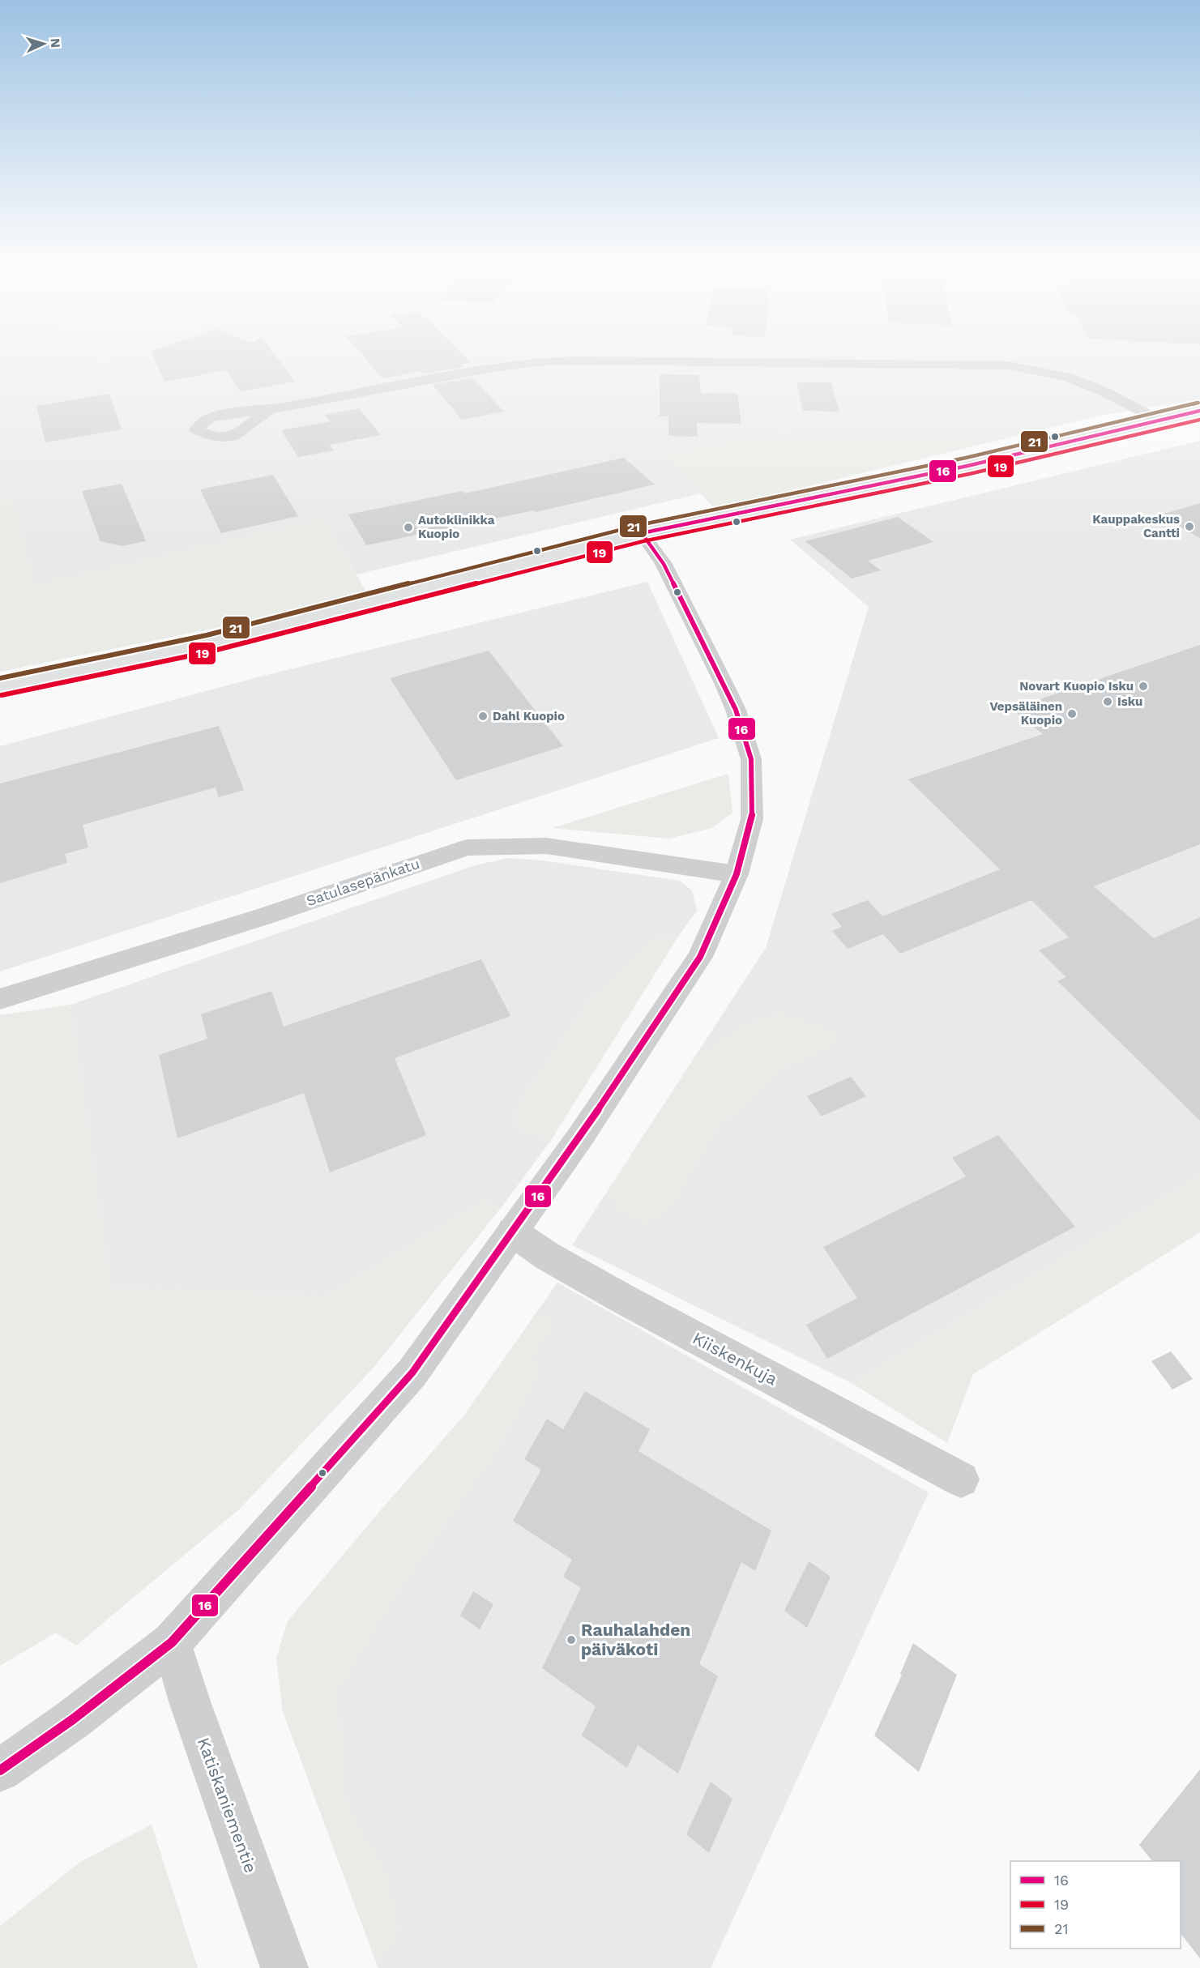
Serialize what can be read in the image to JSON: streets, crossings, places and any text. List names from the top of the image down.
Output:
{
  "streets": {
    "street": ["Satulasepänkatu", "Kiiskenkuja", "Katiskaniementie"]
  },
  "places": [
    "Kauppakeskus Cantti",
    "Autoklinikka Kuopio",
    "Novart Kuopio Isku",
    "Isku",
    "Vepsäläinen Kuopio",
    "Dahl Kuopio",
    "Rauhalahden päiväkoti"
  ],
  "lines": ["transit line 21", "transit line 16", "transit line 19"],
  "legend": ["16", "19", "21"],
  "north": "right"
}
